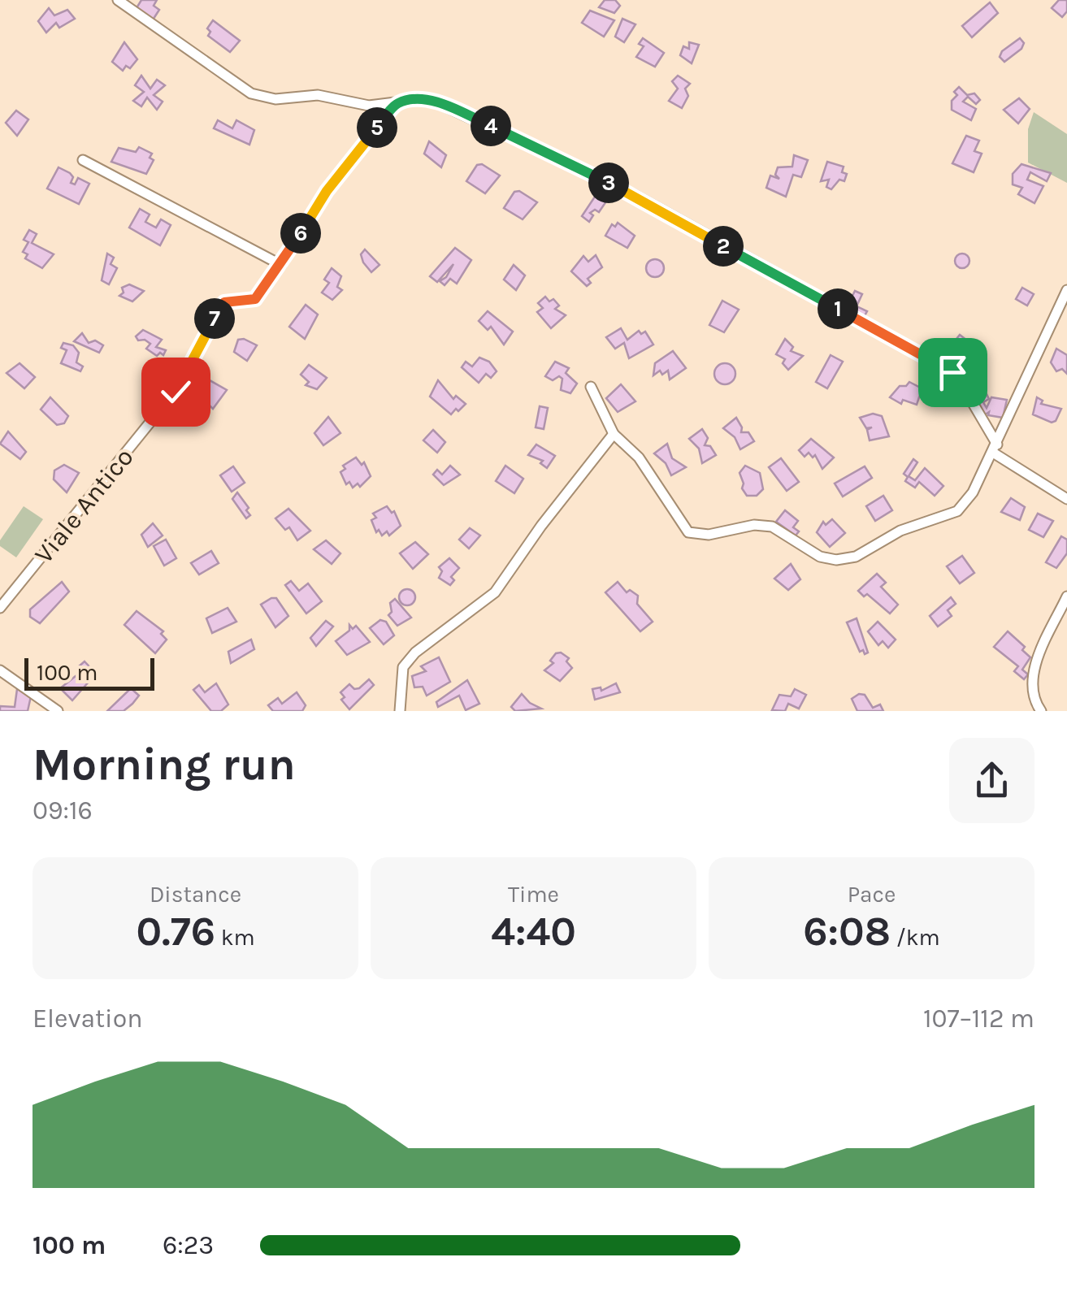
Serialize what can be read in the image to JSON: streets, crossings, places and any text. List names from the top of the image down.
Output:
{
  "streets": {
    "street": ["Viale Antico"]
  },
  "scale_bar": "100 m",
  "page": {
    "pins": [
      "4",
      "5",
      "3",
      "6",
      "2",
      "1",
      "7"
    ],
    "scale": "100 m",
    "heading": ["Morning run", "09:16"],
    "stats": [
      ["Distance", "0.76 km"],
      ["Time", "4:40"],
      ["Pace", "6:08 /km"]
    ],
    "chart": ["Elevation", "107–112 m"],
    "list": [
      {
        "name": "100 m",
        "note": "6:23"
      }
    ]
  }
}
